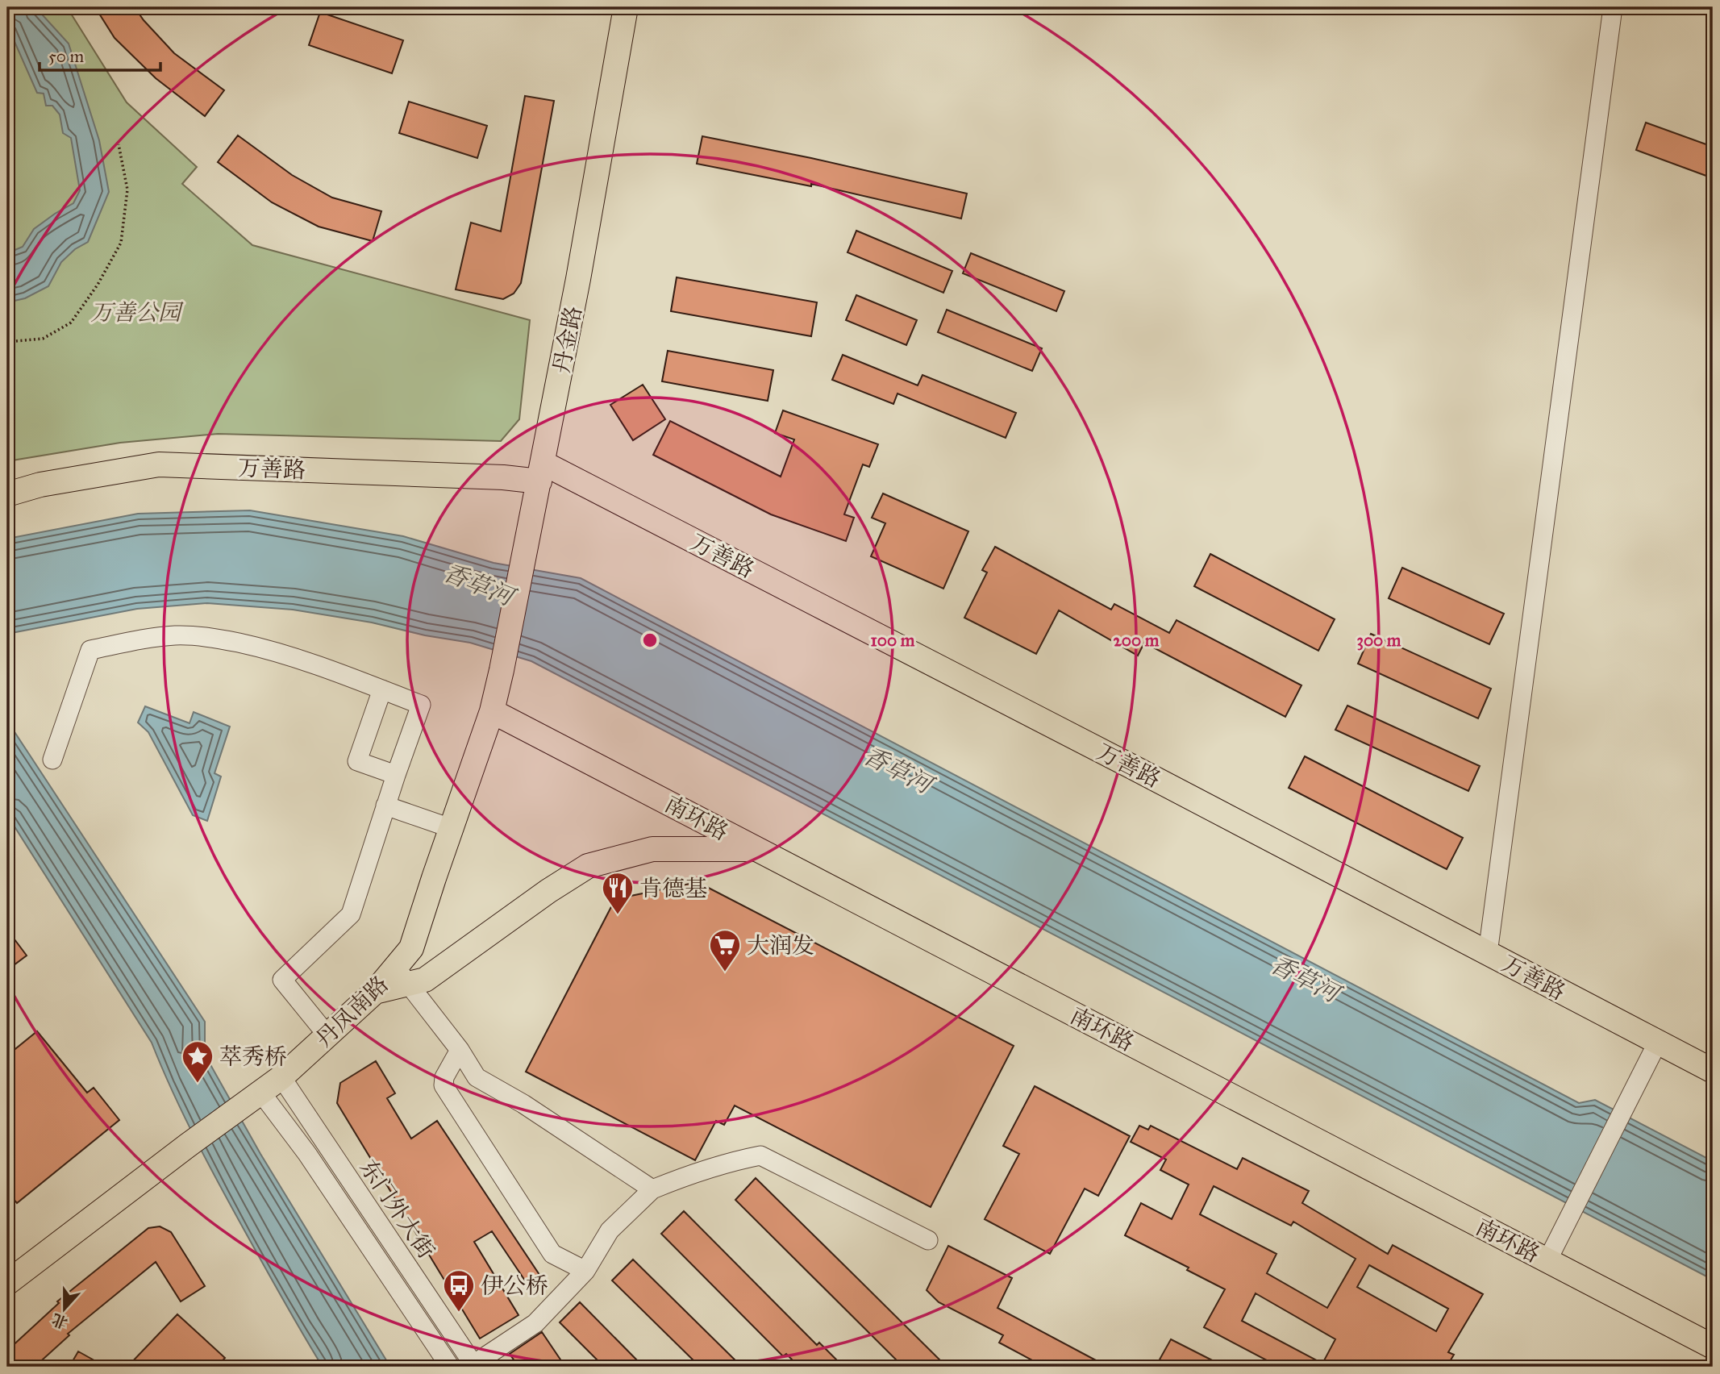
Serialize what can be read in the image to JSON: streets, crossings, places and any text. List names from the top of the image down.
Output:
{
  "streets": {
    "main road": [
      "丹金路",
      "万善路",
      "南环路",
      "丹凤南路"
    ],
    "street": ["东门外大街"]
  },
  "crossings": [
    ["丹金路", "万善路"],
    ["丹金路", "南环路"],
    ["丹金路", "丹凤南路"],
    ["南环路", "丹凤南路"],
    ["丹凤南路", "东门外大街"]
  ],
  "water": ["香草河"],
  "parks": ["万善公园"],
  "places": {
    "restaurant": ["肯德基"],
    "supermarket": ["大润发"],
    "place": ["萃秀桥"],
    "bus stop": ["伊公桥"]
  },
  "scale_bar": "50 m",
  "north": "bottom",
  "rings": ["100 m", "200 m", "300 m"]
}
